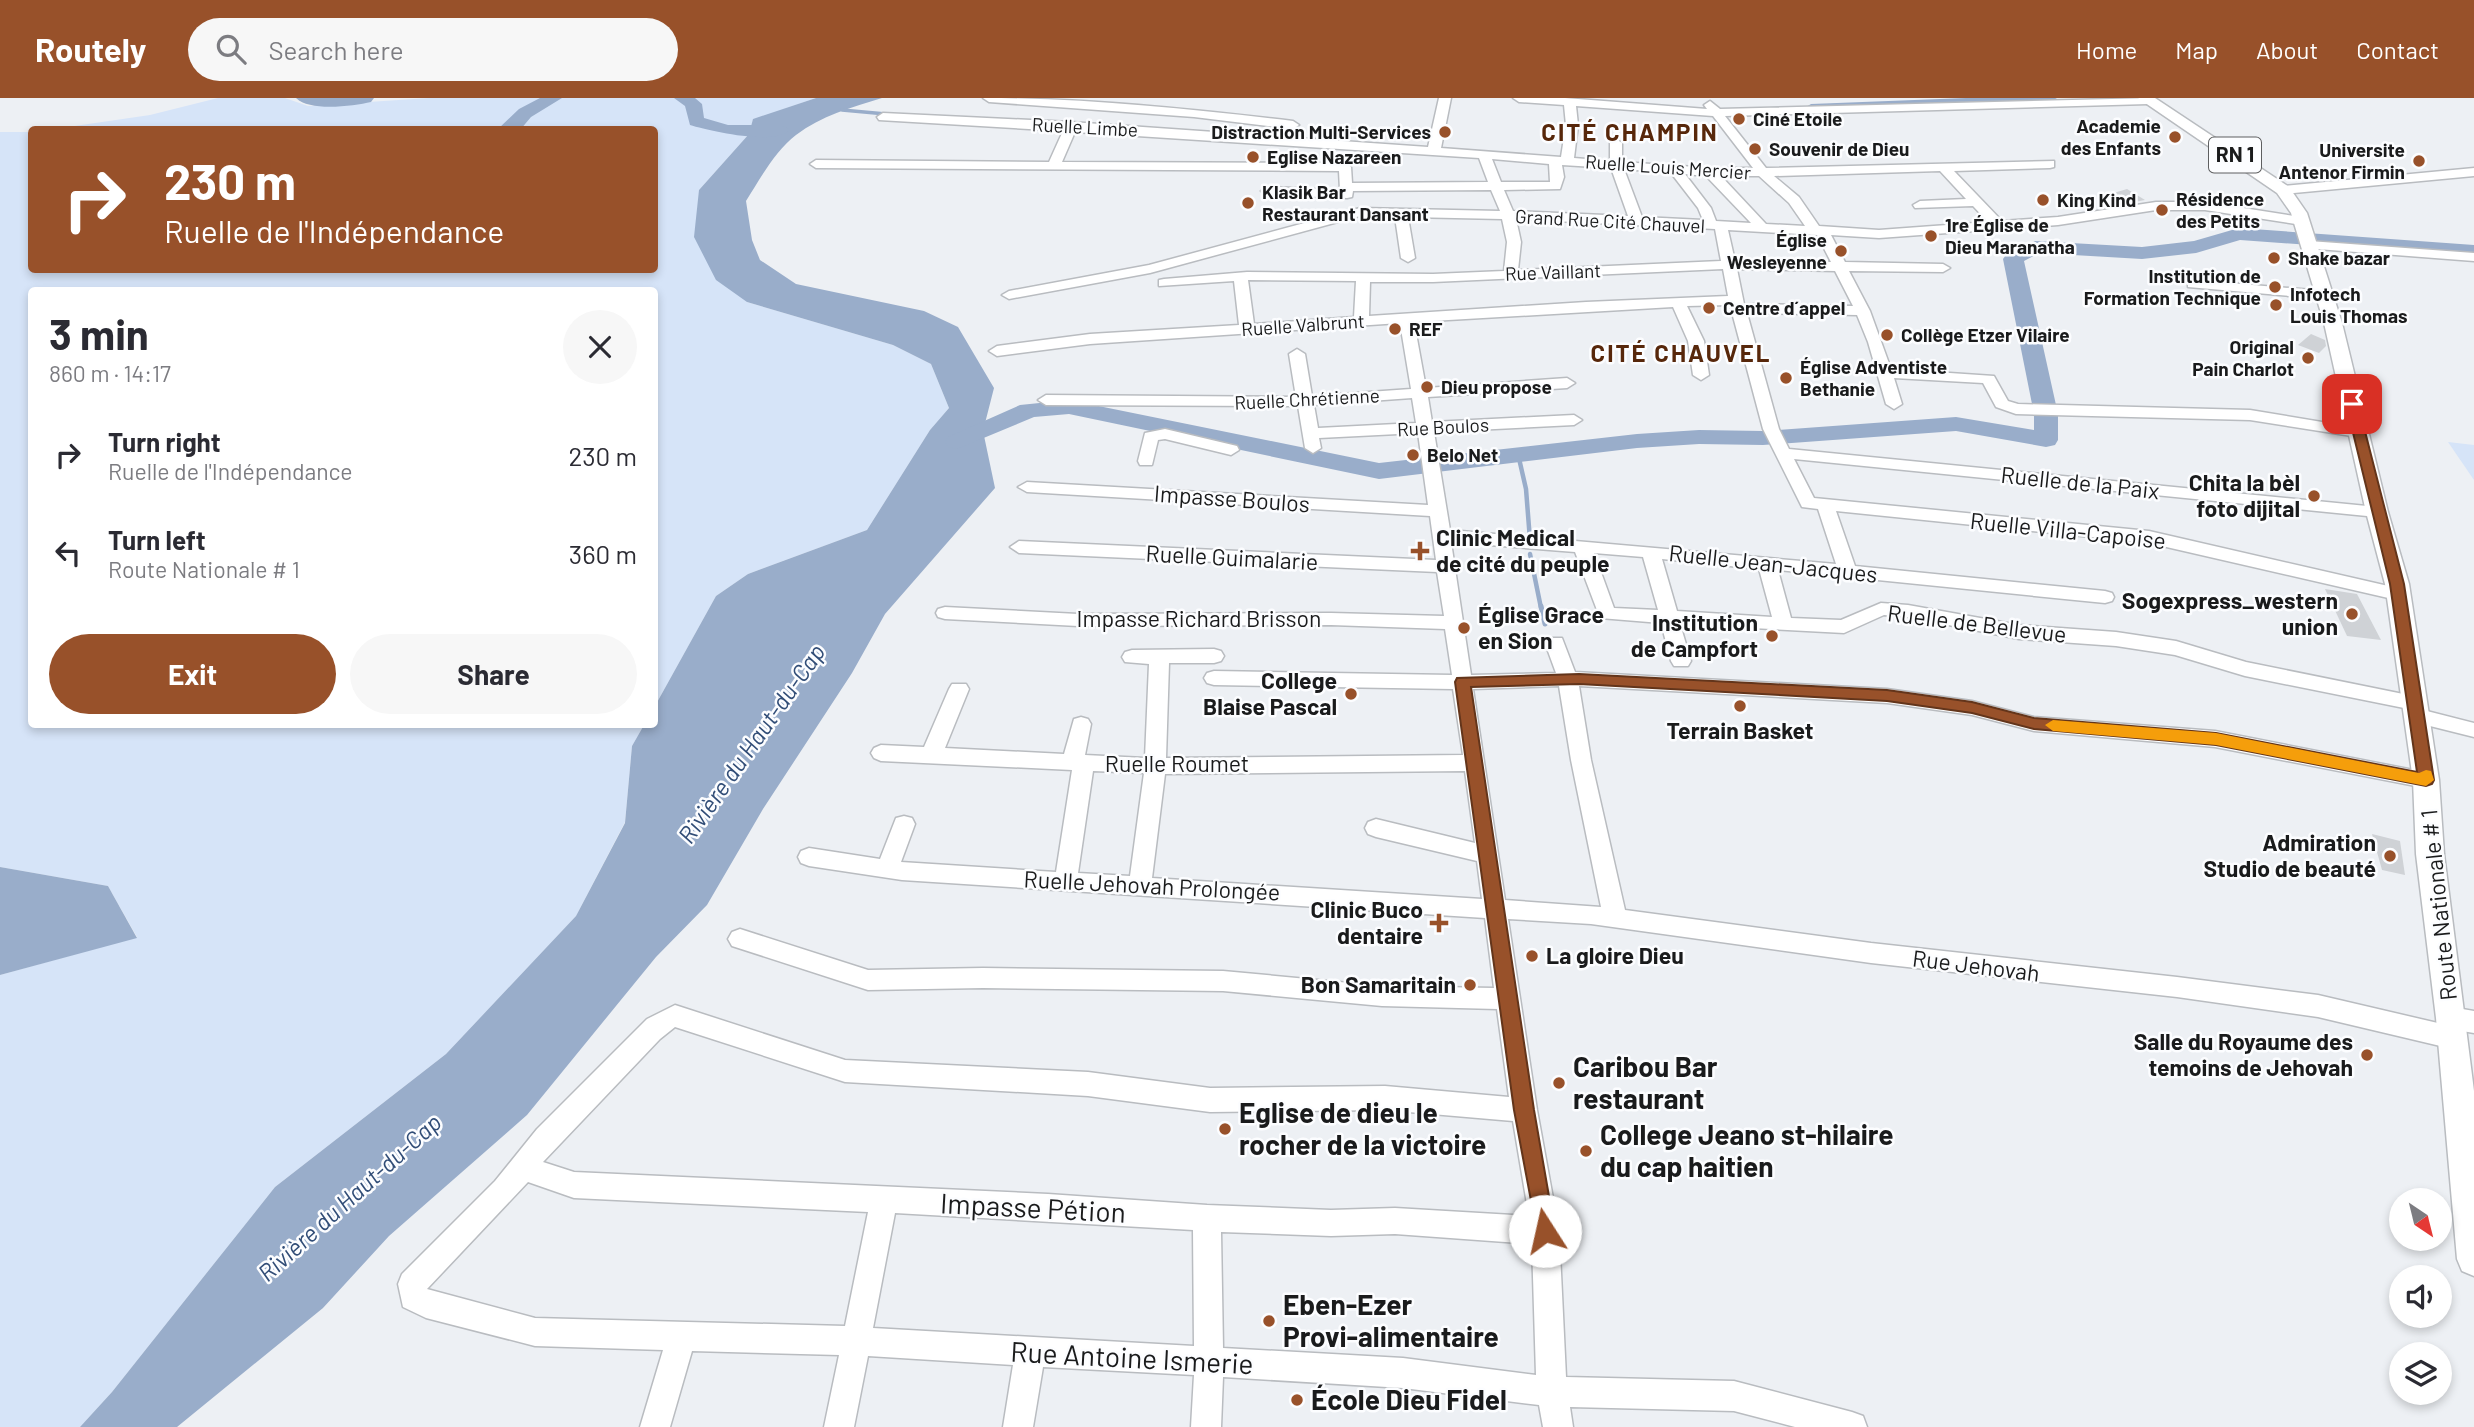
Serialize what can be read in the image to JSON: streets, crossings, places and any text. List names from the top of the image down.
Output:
{
  "streets": {
    "main road": ["RN 1", "Route Nationale # 1"],
    "street": [
      "Ruelle Limbe",
      "Ruelle Louis Mercier",
      "Grand Rue Cité Chauvel",
      "Rue Vaillant",
      "Ruelle Valbrunt",
      "Ruelle Chrétienne",
      "Rue Boulos",
      "Ruelle de la Paix",
      "Impasse Boulos",
      "Ruelle Villa-Capoise",
      "Ruelle Guimalarie",
      "Ruelle Jean-Jacques",
      "Impasse Richard Brisson",
      "Ruelle de Bellevue",
      "Ruelle Roumet",
      "Ruelle Jehovah Prolongée",
      "Rue Jehovah",
      "Impasse Pétion",
      "Rue Antoine Ismerie"
    ]
  },
  "crossings": [
    ["Ruelle Limbe", "Ruelle Louis Mercier"],
    ["Ruelle Louis Mercier", "Ruelle Villa-Capoise"],
    ["Grand Rue Cité Chauvel", "Ruelle Villa-Capoise"],
    ["Grand Rue Cité Chauvel", "Route Nationale # 1"],
    ["Rue Vaillant", "Ruelle Villa-Capoise"],
    ["Ruelle Valbrunt", "Ruelle Villa-Capoise"],
    ["Ruelle Chrétienne", "Rue Boulos"],
    ["Ruelle de la Paix", "Ruelle Villa-Capoise"],
    ["Ruelle de la Paix", "Route Nationale # 1"],
    ["Ruelle Villa-Capoise", "Route Nationale # 1"],
    ["Ruelle Jean-Jacques", "Ruelle de Bellevue"],
    ["Ruelle de Bellevue", "Route Nationale # 1"],
    ["Ruelle Jehovah Prolongée", "Rue Jehovah"],
    ["Route Nationale # 1", "Rue Jehovah"],
    ["Impasse Pétion", "Rue Antoine Ismerie"]
  ],
  "districts": ["CITÉ CHAMPIN", "CITÉ CHAUVEL"],
  "water": ["Rivière du Haut-du-Cap"],
  "places": {
    "other": [
      "Ciné Etoile",
      "Distraction Multi-Services",
      "Academie des Enfants",
      "Souvenir de Dieu",
      "Eglise Nazareen",
      "Universite Antenor Firmin",
      "King Kind",
      "Klasik Bar Restaurant Dansant",
      "Résidence des Petits",
      "1re Église de Dieu Maranatha",
      "Église Wesleyenne",
      "Shake bazar",
      "Institution de Formation Technique",
      "Infotech Louis Thomas",
      "Centre d´appel",
      "REF",
      "Collège Etzer Vilaire",
      "Original Pain Charlot",
      "Église Adventiste Bethanie",
      "Dieu propose",
      "Belo Net",
      "Chita la bèl foto dijital",
      "Sogexpress_western union",
      "Église Grace en Sion",
      "Institution de Campfort",
      "College Blaise Pascal",
      "Terrain Basket",
      "Admiration Studio de beauté",
      "La gloire Dieu",
      "Bon Samaritain",
      "Salle du Royaume des temoins de Jehovah",
      "Caribou Bar restaurant",
      "Eglise de dieu le rocher de la victoire",
      "College Jeano st-hilaire du cap haitien",
      "Eben-Ezer Provi-alimentaire",
      "École Dieu Fidel"
    ],
    "health": ["Clinic Medical de cité du peuple", "Clinic Buco dentaire"]
  },
  "north": "bottom right",
  "page": {
    "header": "Routely",
    "search": "Search here",
    "nav": [
      "Home",
      "Map",
      "About",
      "Contact"
    ],
    "turn": ["230 m", "Ruelle de l'Indépendance"],
    "heading": ["3 min", "860 m · 14:17"],
    "list": [
      {
        "name": "Turn right",
        "note": "Ruelle de l'Indépendance",
        "value": "230 m"
      },
      {
        "name": "Turn left",
        "note": "Route Nationale # 1",
        "value": "360 m"
      }
    ],
    "buttons": ["Exit", "Share"]
  }
}
